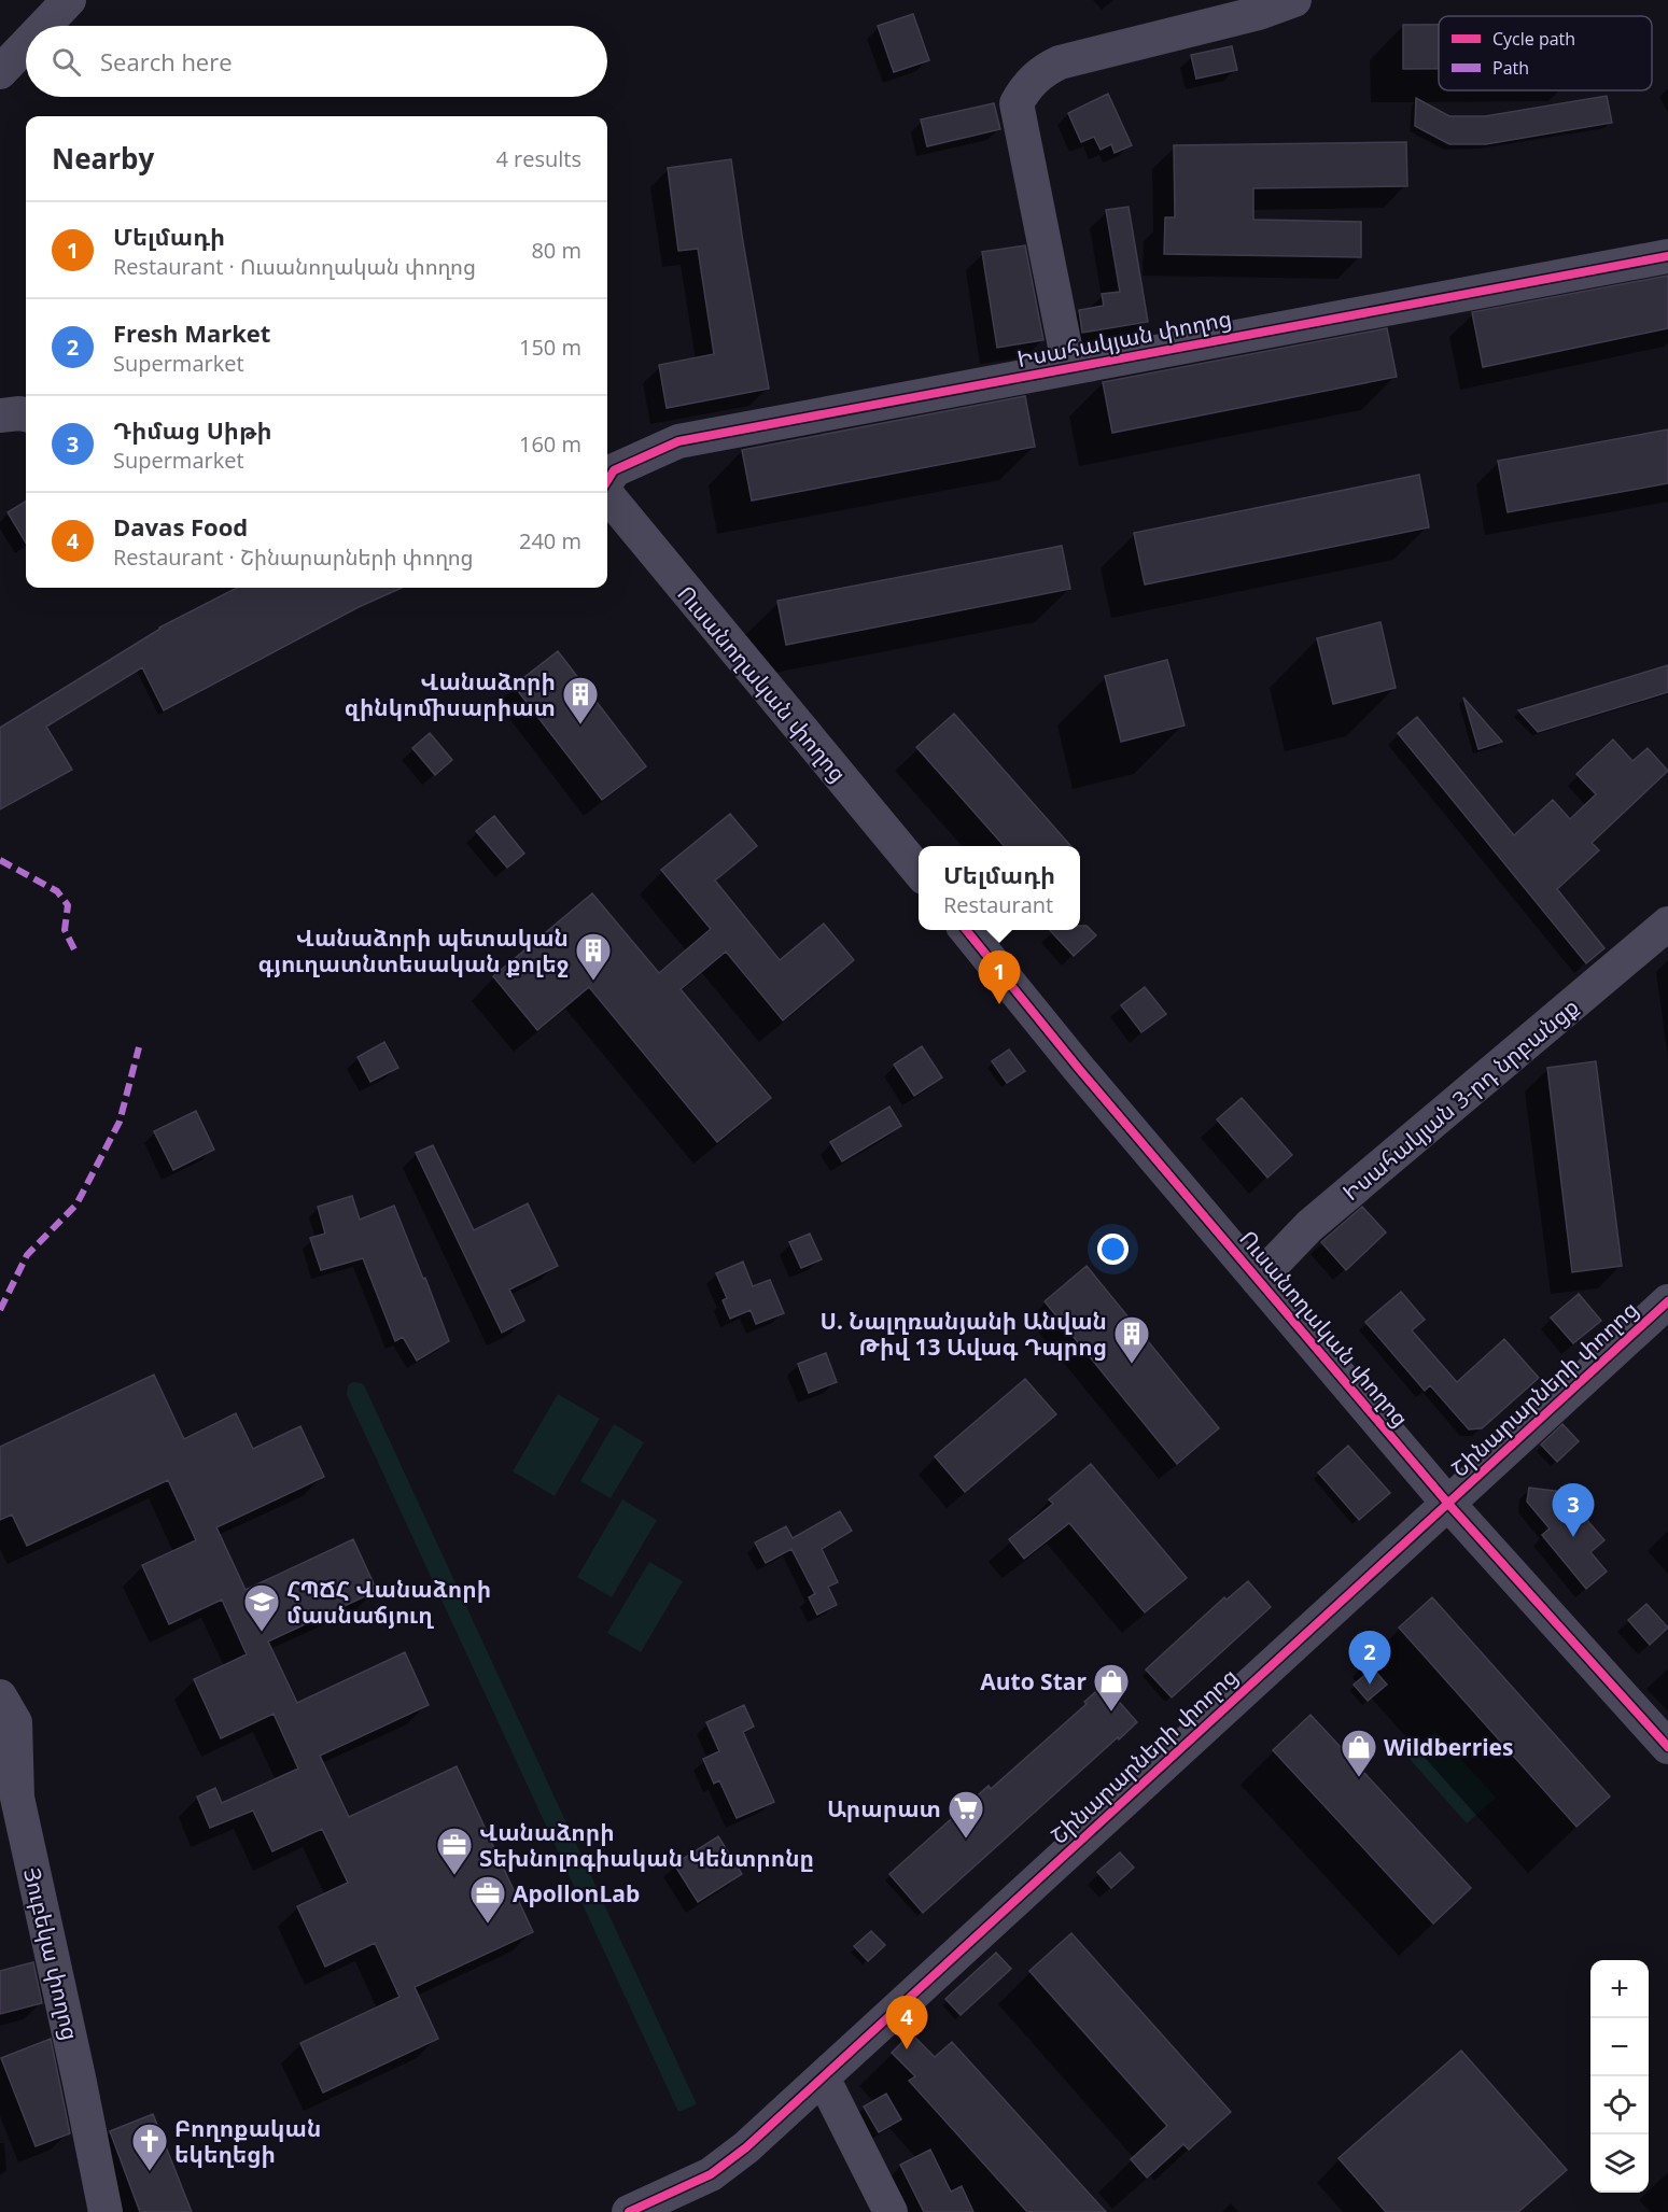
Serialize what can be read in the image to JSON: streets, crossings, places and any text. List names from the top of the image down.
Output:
{
  "streets": {
    "street": [
      "Իսահակյան փողոց",
      "Ուսանողական փողոց",
      "Իսահակյան 3-րդ նրբանցք",
      "Շինարարների փողոց",
      "Յուբեկա փողոց"
    ]
  },
  "crossings": [
    ["Ուսանողական փողոց", "Իսահակյան 3-րդ նրբանցք"],
    ["Ուսանողական փողոց", "Շինարարների փողոց"]
  ],
  "places": {
    "building": ["Վանաձորի զինկոմիսարիատ", "Վանաձորի պետական գյուղատնտեսական քոլեջ", "Ս. Նալղռանյանի Անվան Թիվ 13 Ավագ Դպրոց"],
    "school or university": ["ՀՊՃՀ Վանաձորի մասնաճյուղ"],
    "shop": ["Auto Star", "Wildberries"],
    "supermarket": ["Արարատ"],
    "office": ["Վանաձորի Տեխնոլոգիական Կենտրոնը", "ApollonLab"],
    "church": ["Բողոքական եկեղեցի"]
  },
  "legend": ["Cycle path", "Path"],
  "page": {
    "search": "Search here",
    "heading": ["Nearby", "4 results"],
    "list": [
      {
        "mark": "1",
        "name": "Մելմադի",
        "note": "Restaurant · Ուսանողական փողոց",
        "value": "80 m"
      },
      {
        "mark": "2",
        "name": "Fresh Market",
        "note": "Supermarket",
        "value": "150 m"
      },
      {
        "mark": "3",
        "name": "Դիմաց Սիթի",
        "note": "Supermarket",
        "value": "160 m"
      },
      {
        "mark": "4",
        "name": "Davas Food",
        "note": "Restaurant · Շինարարների փողոց",
        "value": "240 m"
      }
    ],
    "popup": ["Մելմադի", "Restaurant"],
    "pins": [
      "1",
      "3",
      "2",
      "4"
    ],
    "map_buttons": ["+", "−"]
  }
}
